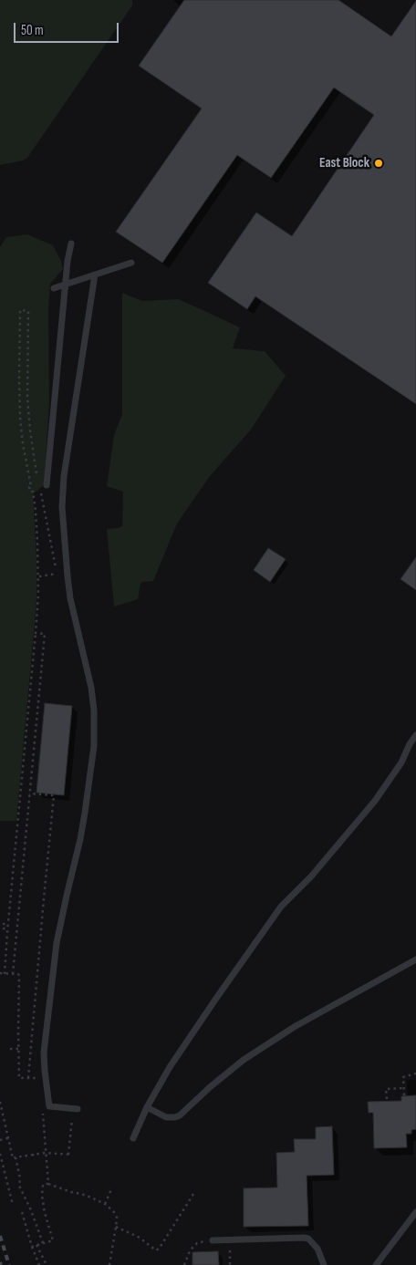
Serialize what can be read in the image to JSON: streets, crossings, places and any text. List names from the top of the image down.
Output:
{
  "places": ["East Block"],
  "scale_bar": "50 m"
}
